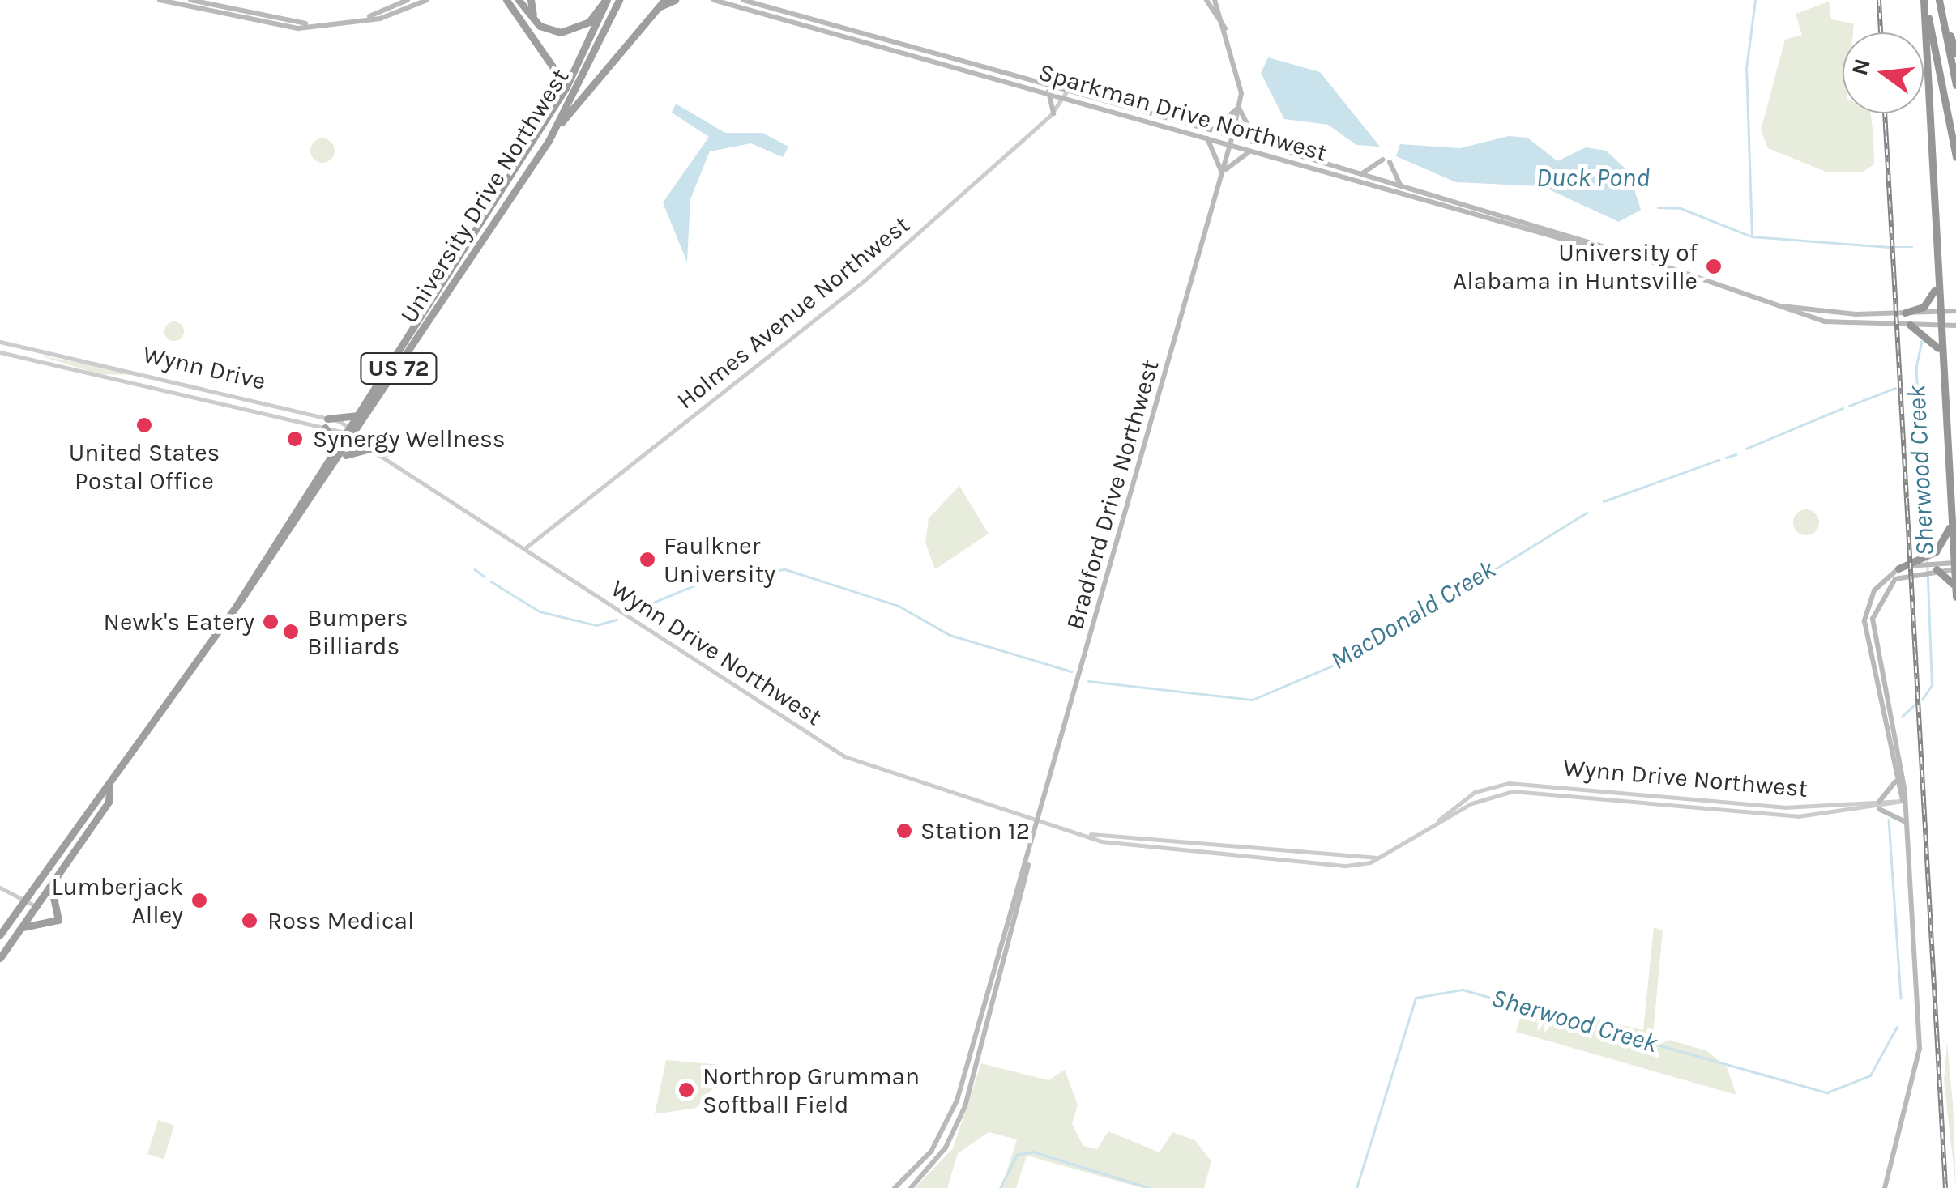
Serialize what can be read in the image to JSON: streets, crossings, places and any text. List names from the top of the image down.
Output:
{
  "streets": {
    "highway": ["University Drive Northwest", "US 72"],
    "main road": ["Sparkman Drive Northwest", "Bradford Drive Northwest"],
    "street": ["Holmes Avenue Northwest", "Wynn Drive", "Wynn Drive Northwest"]
  },
  "crossings": [
    ["Sparkman Drive Northwest", "Holmes Avenue Northwest"],
    ["Sparkman Drive Northwest", "Bradford Drive Northwest"],
    ["University Drive Northwest", "Wynn Drive"],
    ["University Drive Northwest", "Wynn Drive Northwest"],
    ["Holmes Avenue Northwest", "Wynn Drive Northwest"],
    ["Wynn Drive", "Wynn Drive Northwest"],
    ["Bradford Drive Northwest", "Wynn Drive Northwest"]
  ],
  "water": ["Duck Pond", "Sherwood Creek", "MacDonald Creek"],
  "places": [
    "University of Alabama in Huntsville",
    "United States Postal Office",
    "Synergy Wellness",
    "Faulkner University",
    "Newk's Eatery",
    "Bumpers Billiards",
    "Station 12",
    "Lumberjack Alley",
    "Ross Medical",
    "Northrop Grumman Softball Field"
  ],
  "north": "left"
}
